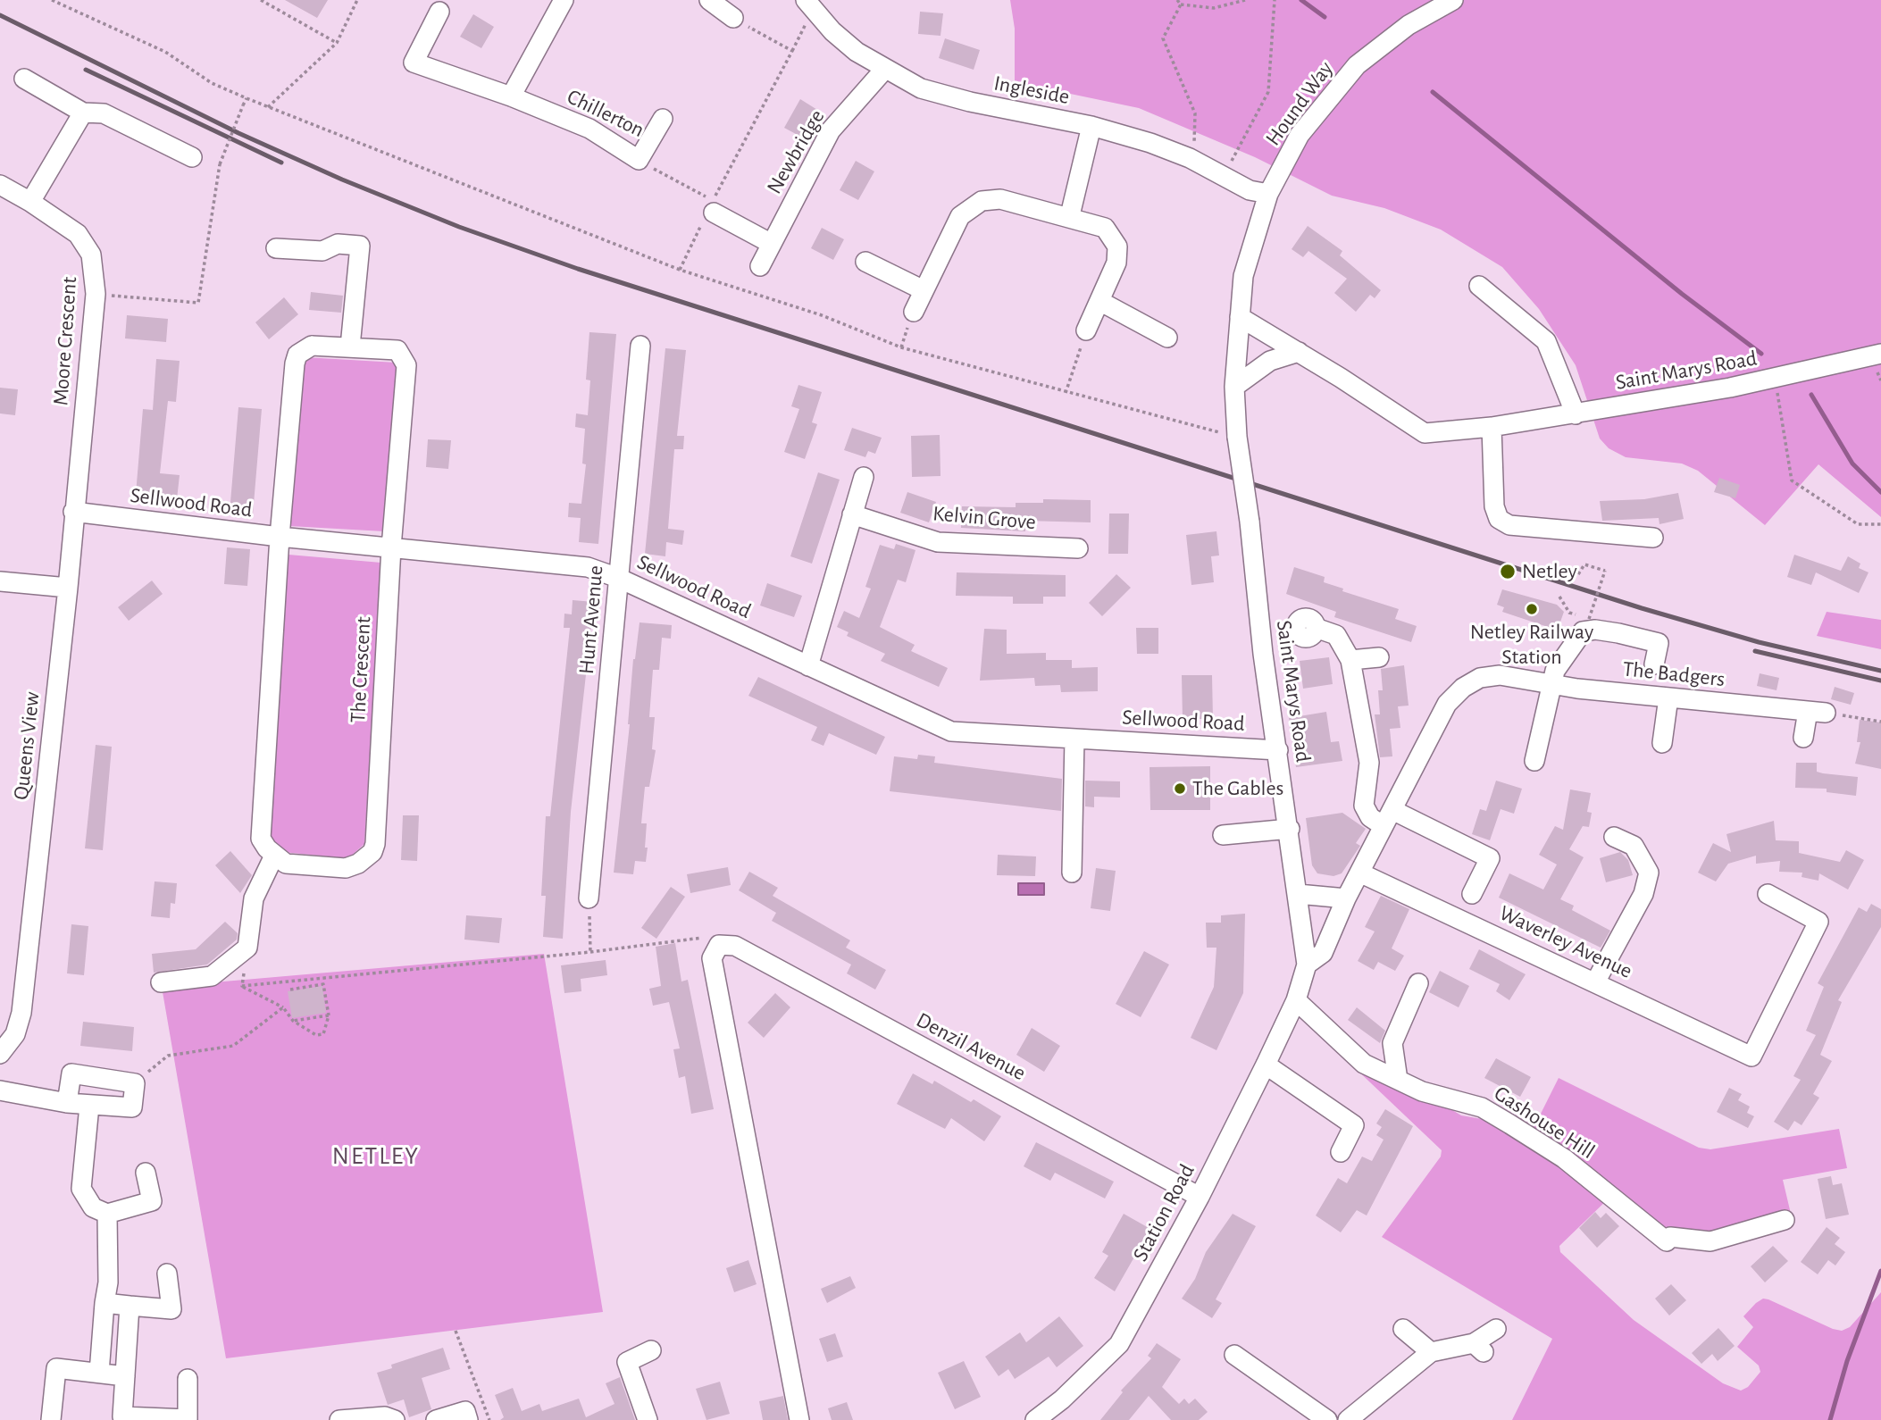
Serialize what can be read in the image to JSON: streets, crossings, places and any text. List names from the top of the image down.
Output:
{
  "streets": {
    "street": [
      "Ingleside",
      "Hound Way",
      "Chillerton",
      "Newbridge",
      "Moore Crescent",
      "Saint Marys Road",
      "Sellwood Road",
      "Kelvin Grove",
      "Hunt Avenue",
      "The Crescent",
      "The Badgers",
      "Queens View",
      "Waverley Avenue",
      "Denzil Avenue",
      "Gashouse Hill",
      "Station Road"
    ]
  },
  "crossings": [
    ["Ingleside", "Hound Way"],
    ["Ingleside", "Newbridge"],
    ["Hound Way", "Saint Marys Road"],
    ["Moore Crescent", "Sellwood Road"],
    ["Moore Crescent", "Queens View"],
    ["Saint Marys Road", "Sellwood Road"],
    ["Saint Marys Road", "Gashouse Hill"],
    ["Saint Marys Road", "Station Road"],
    ["Sellwood Road", "Hunt Avenue"],
    ["Sellwood Road", "The Crescent"],
    ["Sellwood Road", "Queens View"],
    ["Denzil Avenue", "Station Road"],
    ["Gashouse Hill", "Station Road"]
  ],
  "districts": ["NETLEY"],
  "places": ["Netley", "Netley Railway Station", "The Gables"]
}
